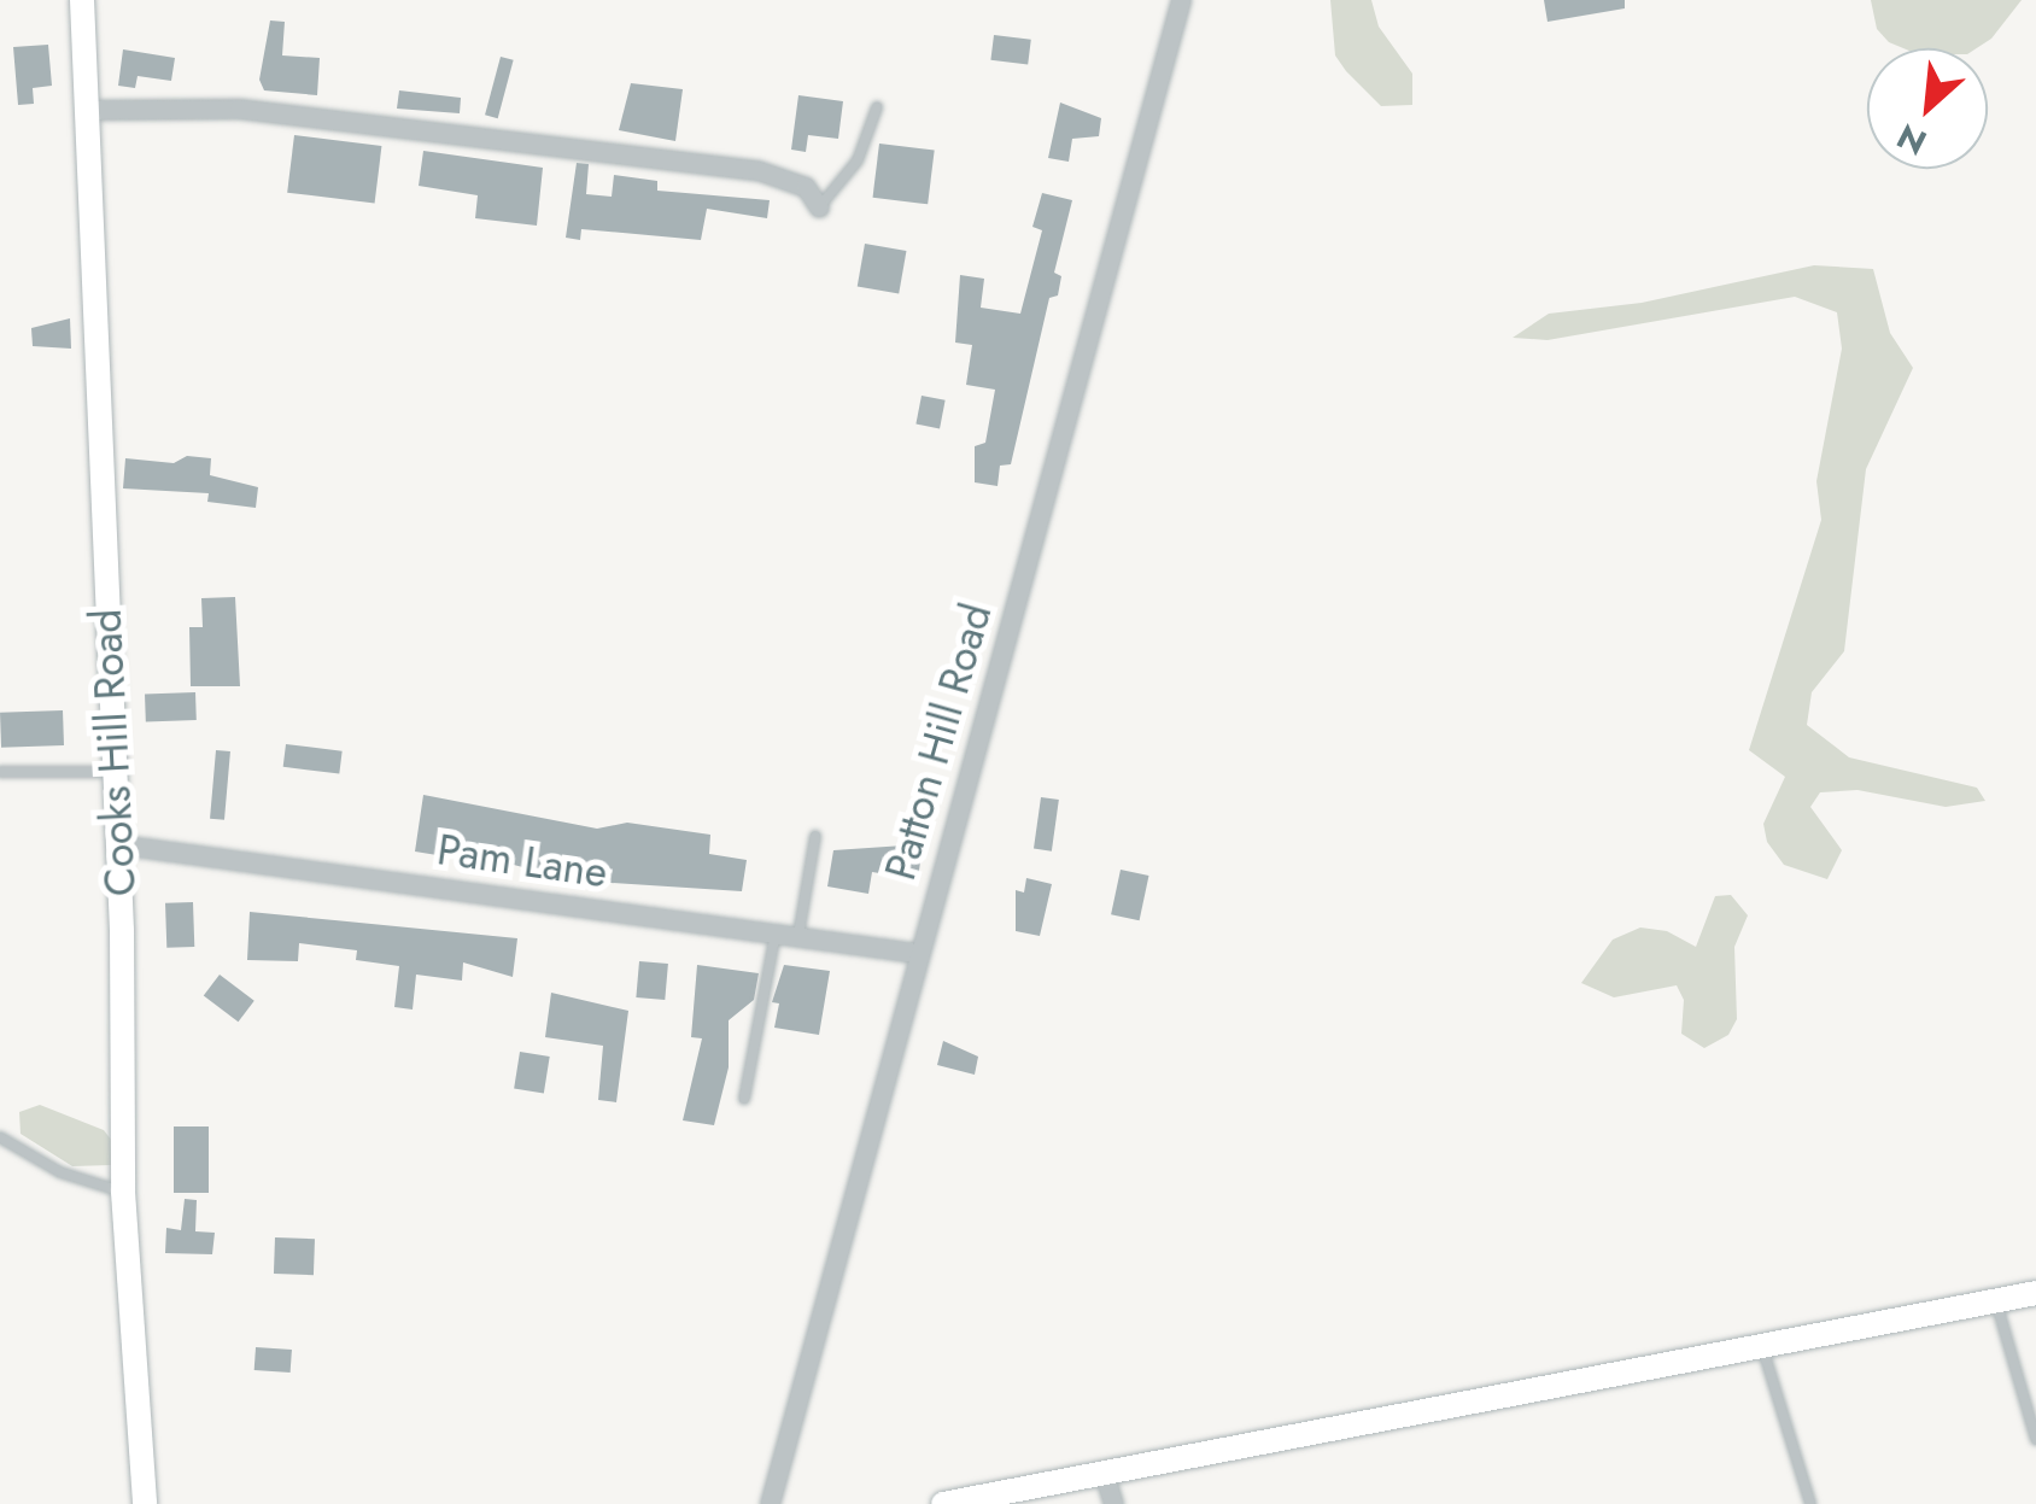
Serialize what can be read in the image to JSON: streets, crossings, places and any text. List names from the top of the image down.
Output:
{
  "streets": {
    "street": ["Patton Hill Road", "Cooks Hill Road", "Pam Lane"]
  },
  "crossings": [
    ["Patton Hill Road", "Pam Lane"],
    ["Cooks Hill Road", "Pam Lane"]
  ],
  "north": "bottom left"
}
